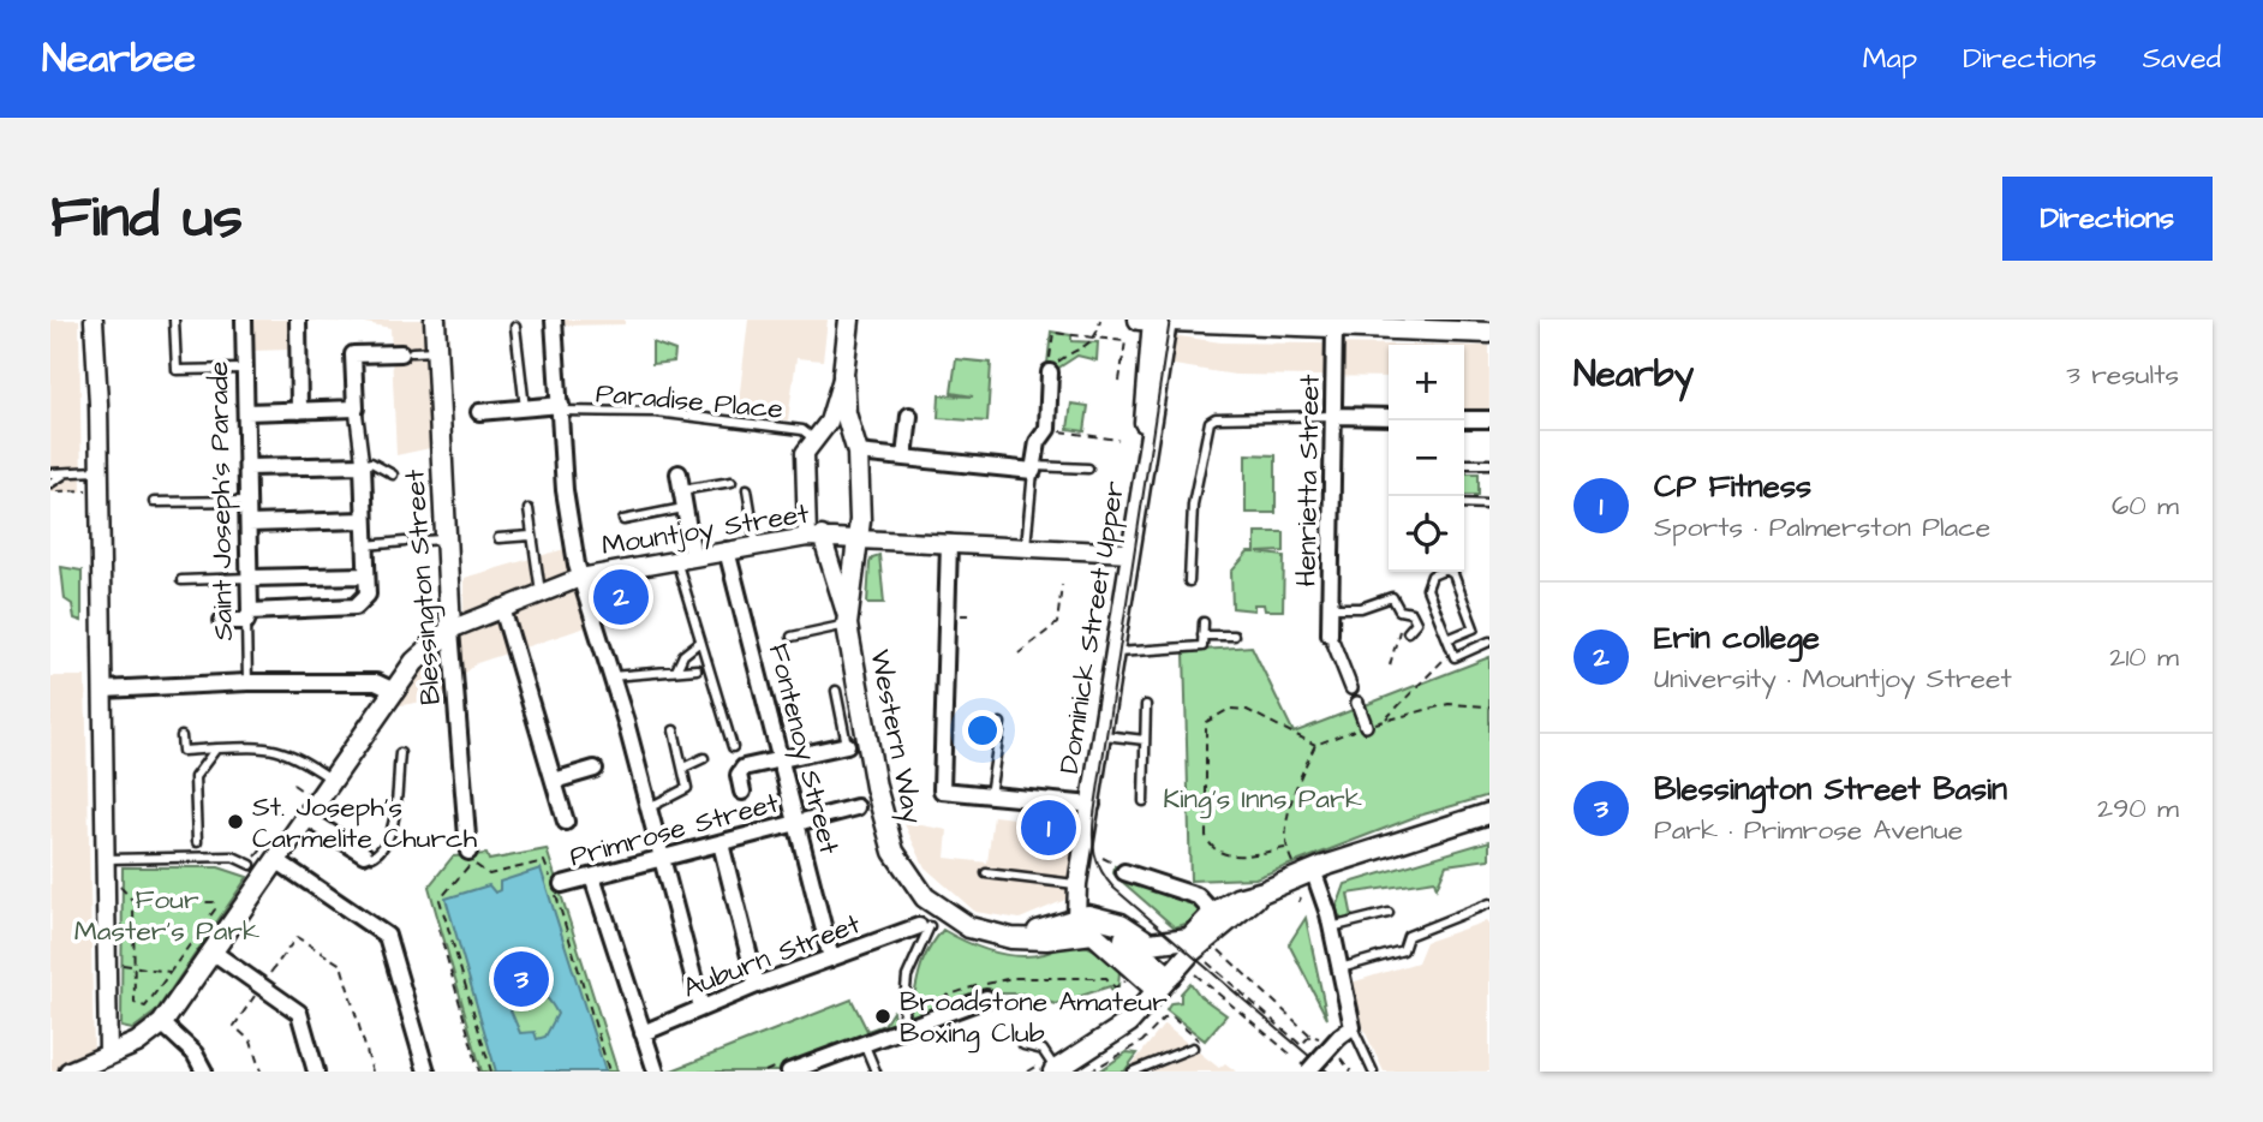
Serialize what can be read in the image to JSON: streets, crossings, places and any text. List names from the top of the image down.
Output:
{
  "streets": {
    "main road": ["Blessington Street", "Western Way"],
    "street": [
      "Henrietta Street",
      "Saint Joseph's Parade",
      "Mountjoy Street",
      "Dominick Street Upper",
      "Fontenoy Street",
      "Primrose Street",
      "Auburn Street"
    ],
    "lane": ["Paradise Place"]
  },
  "crossings": [
    ["Paradise Place", "Western Way"],
    ["Mountjoy Street", "Blessington Street"],
    ["Mountjoy Street", "Dominick Street Upper"],
    ["Mountjoy Street", "Western Way"],
    ["Mountjoy Street", "Fontenoy Street"],
    ["Fontenoy Street", "Primrose Street"],
    ["Fontenoy Street", "Auburn Street"]
  ],
  "parks": ["King's Inns Park", "Four Master's Park"],
  "places": ["St. Joseph's Carmelite Church", "Broadstone Amateur Boxing Club"],
  "page": {
    "header": "Nearbee",
    "nav": ["Map", "Directions", "Saved"],
    "buttons": "Directions",
    "title": "Find us",
    "heading": ["Nearby", "3 results"],
    "map_buttons": ["+", "−"],
    "list": [
      {
        "mark": "1",
        "name": "CP Fitness",
        "note": "Sports · Palmerston Place",
        "value": "60 m"
      },
      {
        "mark": "2",
        "name": "Erin college",
        "note": "University · Mountjoy Street",
        "value": "210 m"
      },
      {
        "mark": "3",
        "name": "Blessington Street Basin",
        "note": "Park · Primrose Avenue",
        "value": "290 m"
      }
    ],
    "pins": ["2", "1", "3"]
  }
}
